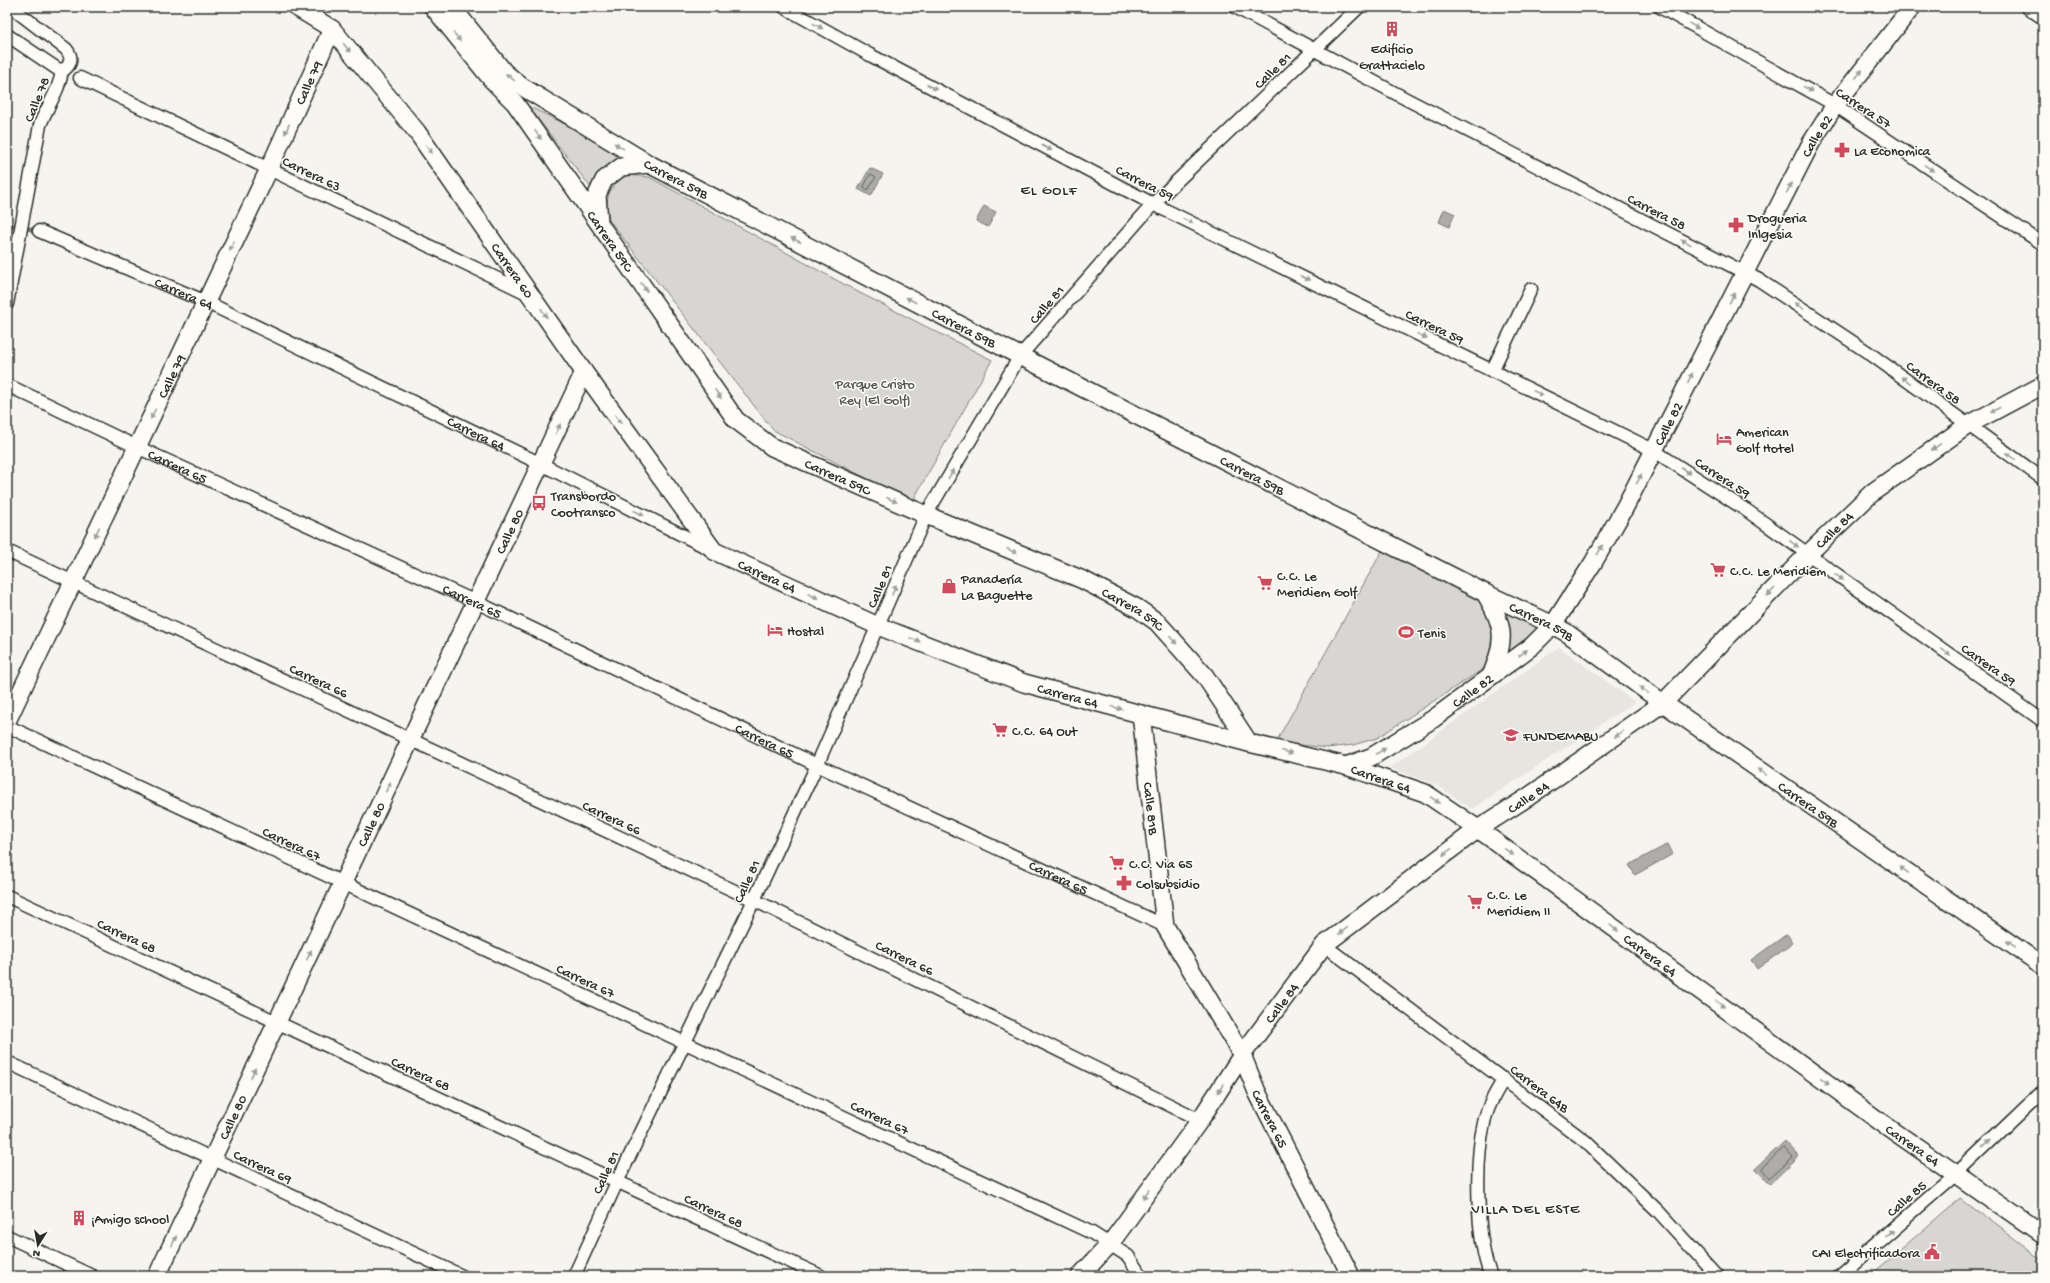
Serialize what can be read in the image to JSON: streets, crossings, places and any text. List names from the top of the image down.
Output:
{
  "streets": {
    "street": [
      "Calle 81",
      "Calle 79",
      "Calle 78",
      "Carrera 57",
      "Calle 82",
      "Carrera 63",
      "Carrera 59B",
      "Carrera 59",
      "Carrera 58",
      "Carrera 59C",
      "Carrera 60",
      "Carrera 64",
      "Carrera 65",
      "Calle 84",
      "Calle 80",
      "Carrera 66",
      "Calle 81B",
      "Carrera 67",
      "Carrera 68",
      "Carrera 64B",
      "Carrera 69",
      "Calle 85"
    ]
  },
  "crossings": [
    ["Calle 81", "Carrera 59B"],
    ["Calle 81", "Carrera 59"],
    ["Calle 81", "Carrera 58"],
    ["Calle 81", "Carrera 59C"],
    ["Calle 81", "Carrera 64"],
    ["Calle 81", "Carrera 65"],
    ["Calle 81", "Carrera 66"],
    ["Calle 81", "Carrera 67"],
    ["Calle 81", "Carrera 68"],
    ["Calle 79", "Carrera 63"],
    ["Calle 79", "Carrera 60"],
    ["Calle 79", "Carrera 64"],
    ["Calle 79", "Carrera 65"],
    ["Calle 79", "Carrera 66"],
    ["Carrera 57", "Calle 82"],
    ["Calle 82", "Carrera 59B"],
    ["Calle 82", "Carrera 59"],
    ["Calle 82", "Carrera 58"],
    ["Calle 82", "Carrera 64"],
    ["Carrera 63", "Carrera 60"],
    ["Carrera 59B", "Calle 84"],
    ["Carrera 59", "Calle 84"],
    ["Carrera 58", "Calle 84"],
    ["Carrera 59C", "Carrera 64"],
    ["Carrera 60", "Carrera 64"],
    ["Carrera 60", "Calle 80"],
    ["Carrera 64", "Calle 84"],
    ["Carrera 64", "Calle 80"],
    ["Carrera 64", "Calle 81B"],
    ["Carrera 64", "Calle 85"],
    ["Carrera 65", "Calle 84"],
    ["Carrera 65", "Calle 80"],
    ["Carrera 65", "Calle 81B"],
    ["Calle 84", "Carrera 66"],
    ["Calle 84", "Carrera 67"],
    ["Calle 84", "Carrera 64B"],
    ["Calle 80", "Carrera 66"],
    ["Calle 80", "Carrera 67"],
    ["Calle 80", "Carrera 68"],
    ["Calle 80", "Carrera 69"]
  ],
  "one_way": [
    "Calle 79",
    "Carrera 57",
    "Calle 82",
    "Carrera 59B",
    "Carrera 59",
    "Carrera 58",
    "Carrera 59C",
    "Carrera 60",
    "Carrera 64",
    "Calle 84",
    "Calle 80",
    "Calle 85"
  ],
  "districts": ["EL GOLF", "VILLA DEL ESTE"],
  "parks": ["Parque Cristo Rey (El Golf)"],
  "places": {
    "building": ["Edificio Grattacielo", "¡Amigo school"],
    "pharmacy": ["La Economica", "Drogueria Inlgesia", "Colsubsidio"],
    "hotel": ["American Golf Hotel", "Hostal"],
    "bus stop": ["Transbordo Cootransco"],
    "supermarket": [
      "C.C. Le Meridiem",
      "C.C. Le Meridiem Golf",
      "C.C. 64 Out",
      "C.C. Via 65",
      "C.C. Le Meridiem II"
    ],
    "shop": ["Panadería La Baguette"],
    "sports": ["Tenis"],
    "school or university": ["FUNDEMABU"],
    "public building": ["CAI Electrificadora"]
  },
  "north": "bottom"
}
